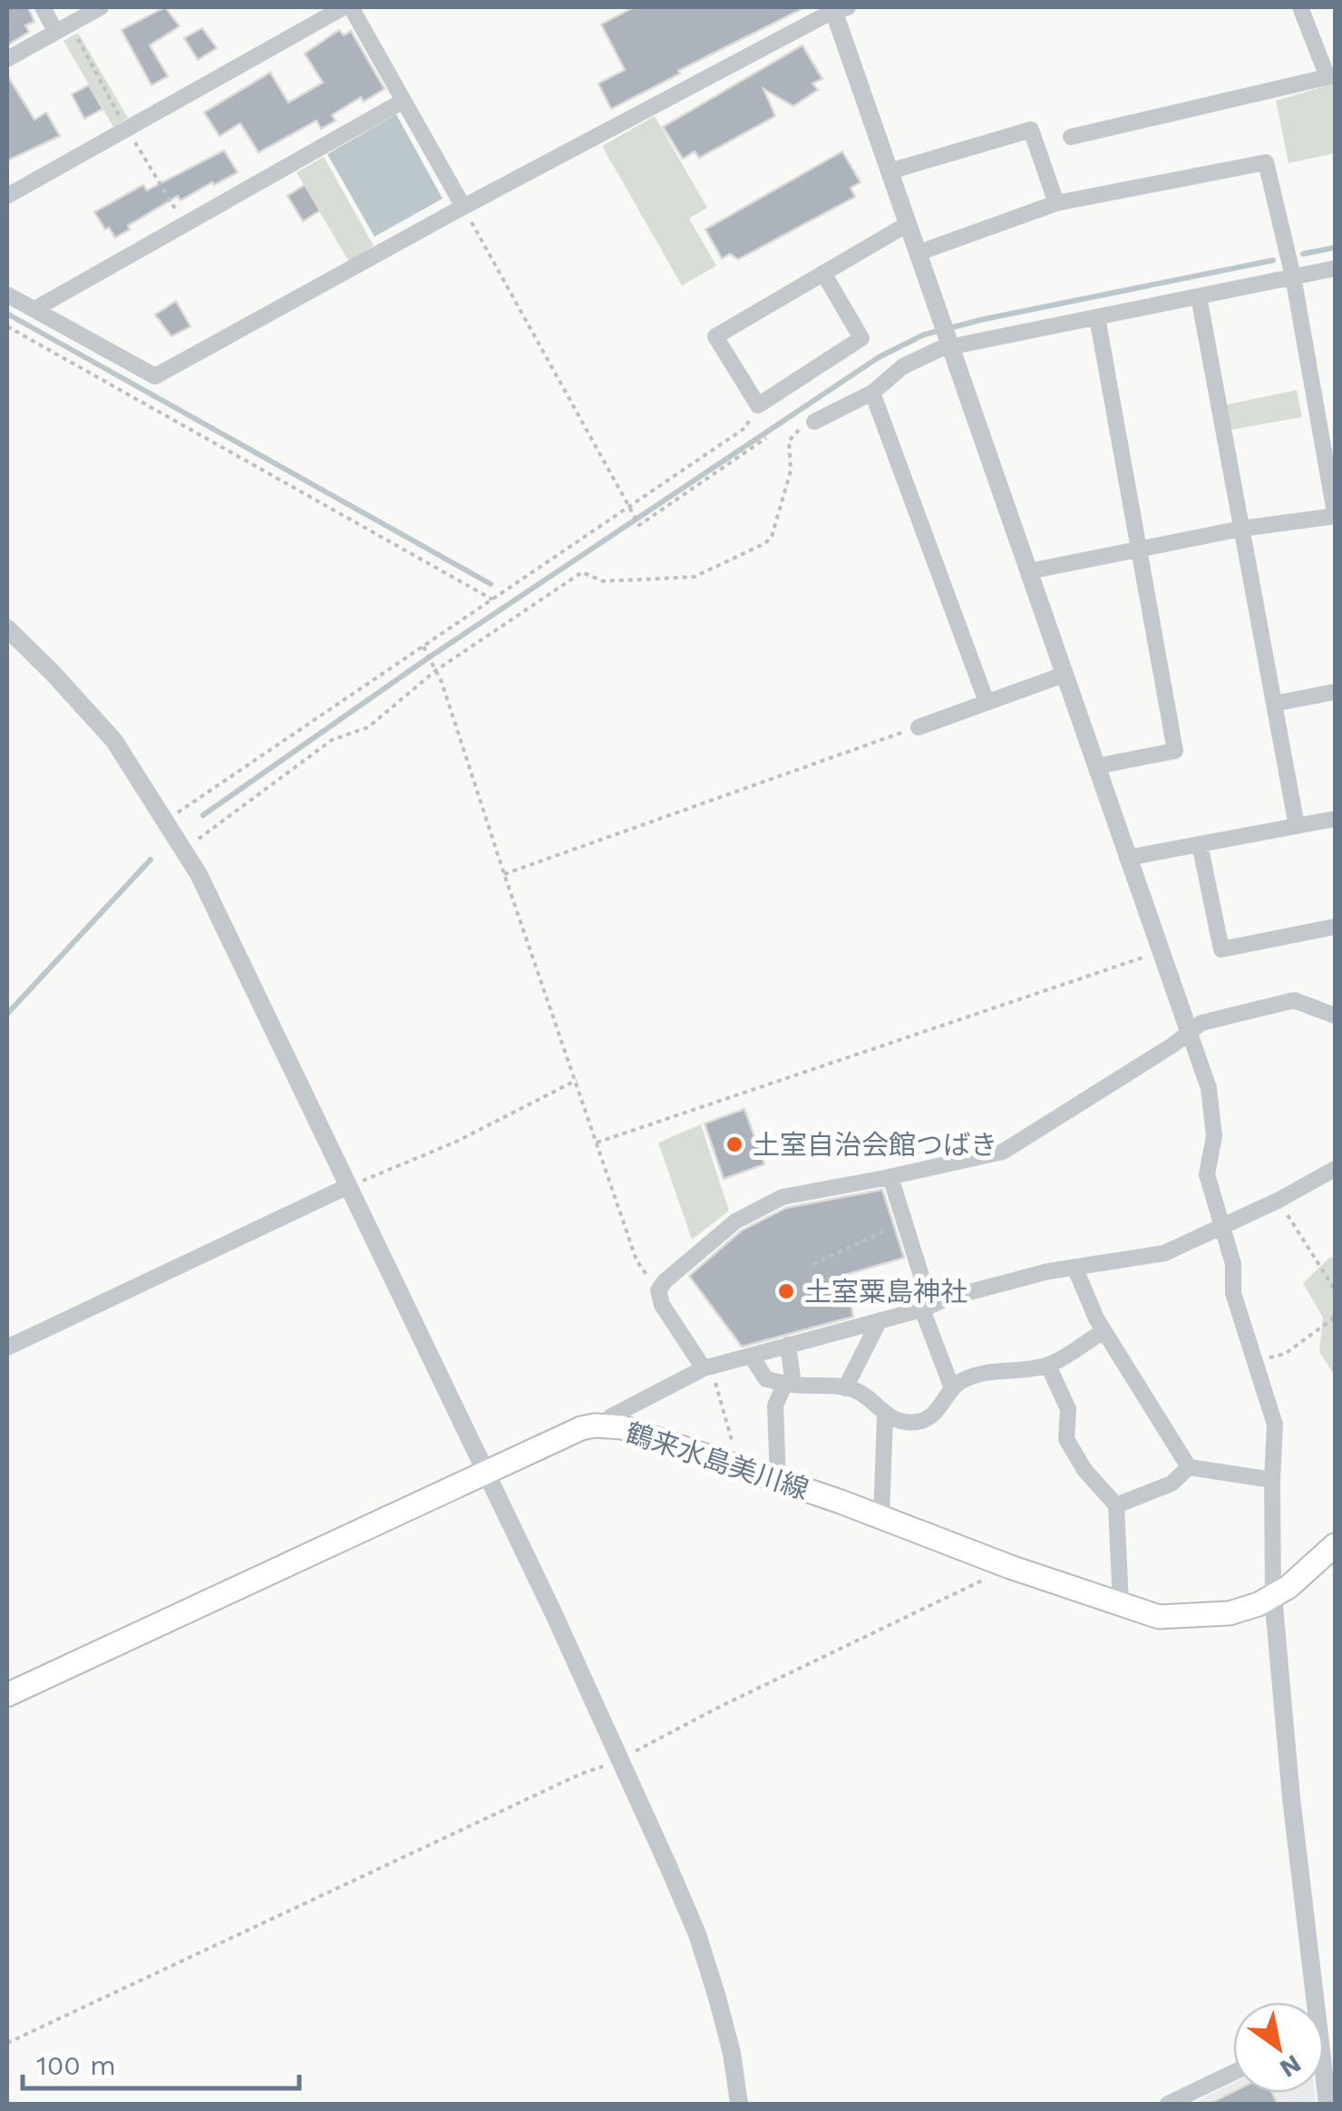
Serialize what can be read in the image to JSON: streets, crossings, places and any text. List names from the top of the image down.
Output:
{
  "streets": {
    "main road": ["鶴来水島美川線"]
  },
  "places": ["土室自治会館つばき", "土室粟島神社"],
  "scale_bar": "100 m",
  "north": "bottom right"
}
